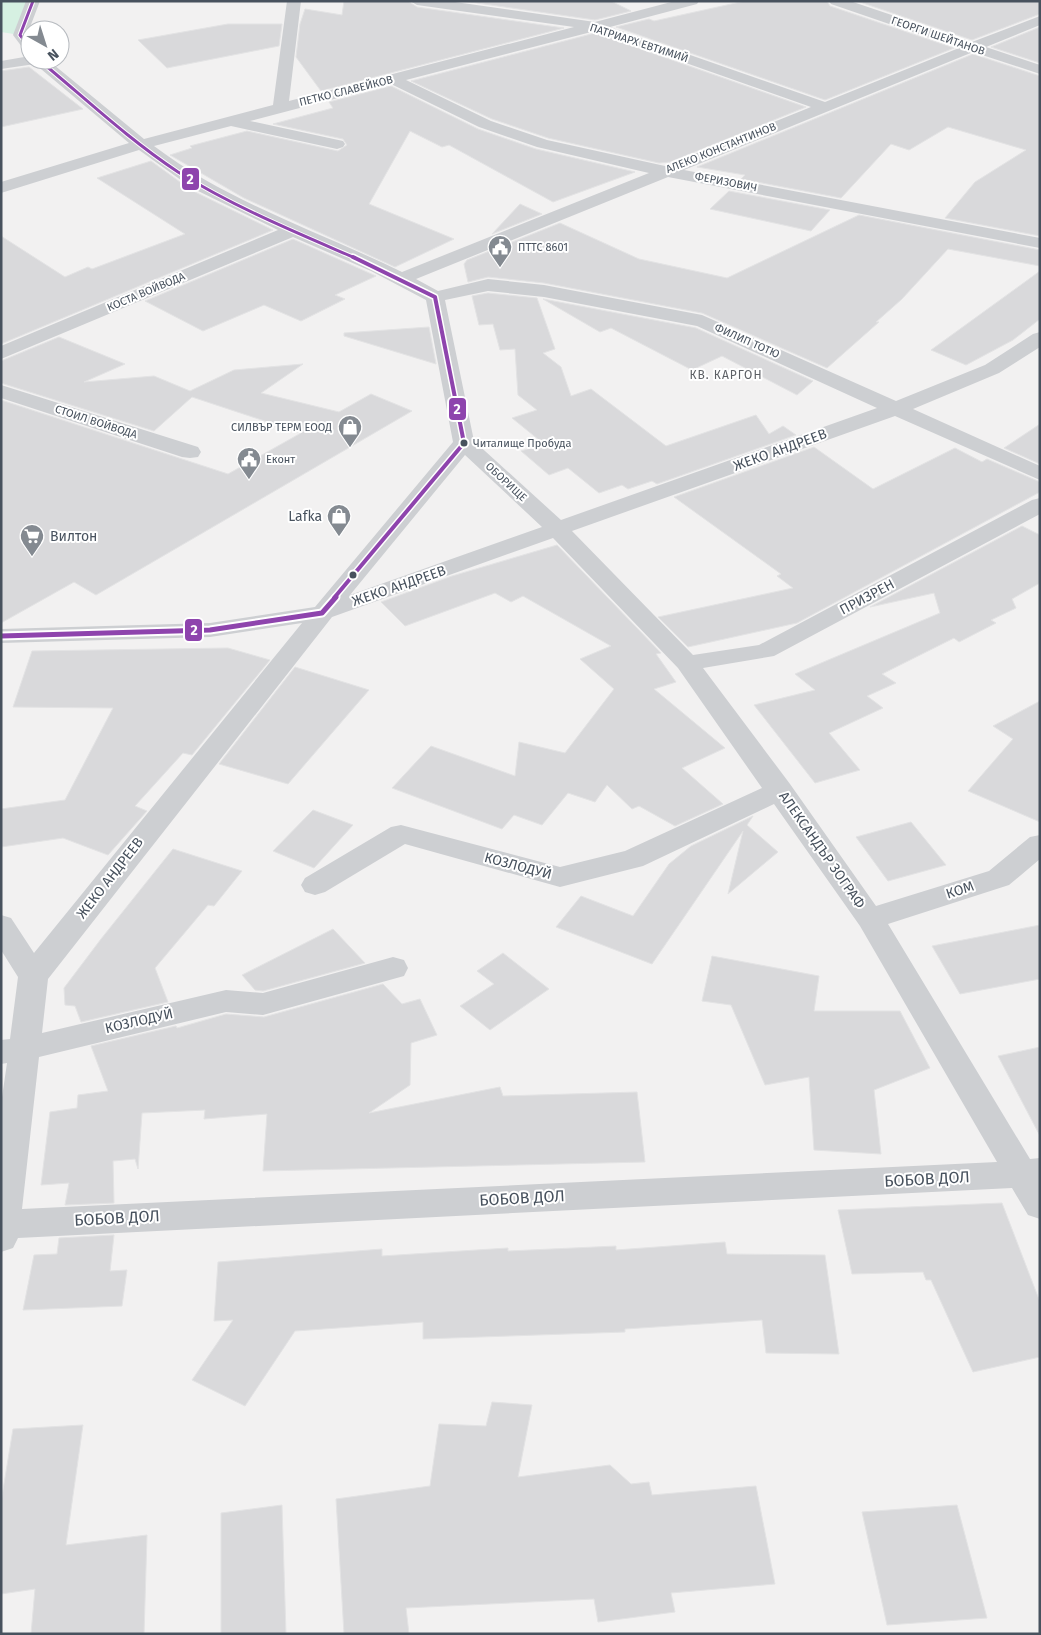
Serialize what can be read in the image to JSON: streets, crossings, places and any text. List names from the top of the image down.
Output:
{
  "streets": {
    "street": [
      "ГЕОРГИ ШЕЙТАНОВ",
      "ПАТРИАРХ ЕВТИМИЙ",
      "ПЕТКО СЛАВЕЙКОВ",
      "АЛЕКО КОНСТАНТИНОВ",
      "ФЕРИЗОВИЧ",
      "КОСТА ВОЙВОДА",
      "ФИЛИП ТОТЮ",
      "СТОИЛ ВОЙВОДА",
      "ЖЕКО АНДРЕЕВ",
      "ОБОРИЩЕ",
      "ПРИЗРЕН",
      "АЛЕКСАНДЪР ЗОГРАФ",
      "КОЗЛОДУЙ",
      "КОМ",
      "БОБОВ ДОЛ"
    ]
  },
  "crossings": [
    ["ГЕОРГИ ШЕЙТАНОВ", "АЛЕКО КОНСТАНТИНОВ"],
    ["ПАТРИАРХ ЕВТИМИЙ", "ПЕТКО СЛАВЕЙКОВ"],
    ["ПАТРИАРХ ЕВТИМИЙ", "АЛЕКО КОНСТАНТИНОВ"],
    ["ПЕТКО СЛАВЕЙКОВ", "ФЕРИЗОВИЧ"],
    ["АЛЕКО КОНСТАНТИНОВ", "ФЕРИЗОВИЧ"],
    ["ФИЛИП ТОТЮ", "ЖЕКО АНДРЕЕВ"],
    ["ЖЕКО АНДРЕЕВ", "ОБОРИЩЕ"],
    ["ЖЕКО АНДРЕЕВ", "АЛЕКСАНДЪР ЗОГРАФ"],
    ["ОБОРИЩЕ", "АЛЕКСАНДЪР ЗОГРАФ"],
    ["ПРИЗРЕН", "АЛЕКСАНДЪР ЗОГРАФ"],
    ["АЛЕКСАНДЪР ЗОГРАФ", "КОЗЛОДУЙ"],
    ["АЛЕКСАНДЪР ЗОГРАФ", "КОМ"],
    ["АЛЕКСАНДЪР ЗОГРАФ", "БОБОВ ДОЛ"]
  ],
  "districts": ["КВ. КАРГОН"],
  "places": {
    "public building": ["ПТТС 8601", "Еконт"],
    "other": ["Читалище Пробуда"],
    "shop": ["СИЛВЪР ТЕРМ ЕООД", "Lafka"],
    "supermarket": ["Вилтон"]
  },
  "lines": ["transit line 2"],
  "north": "bottom right"
}
